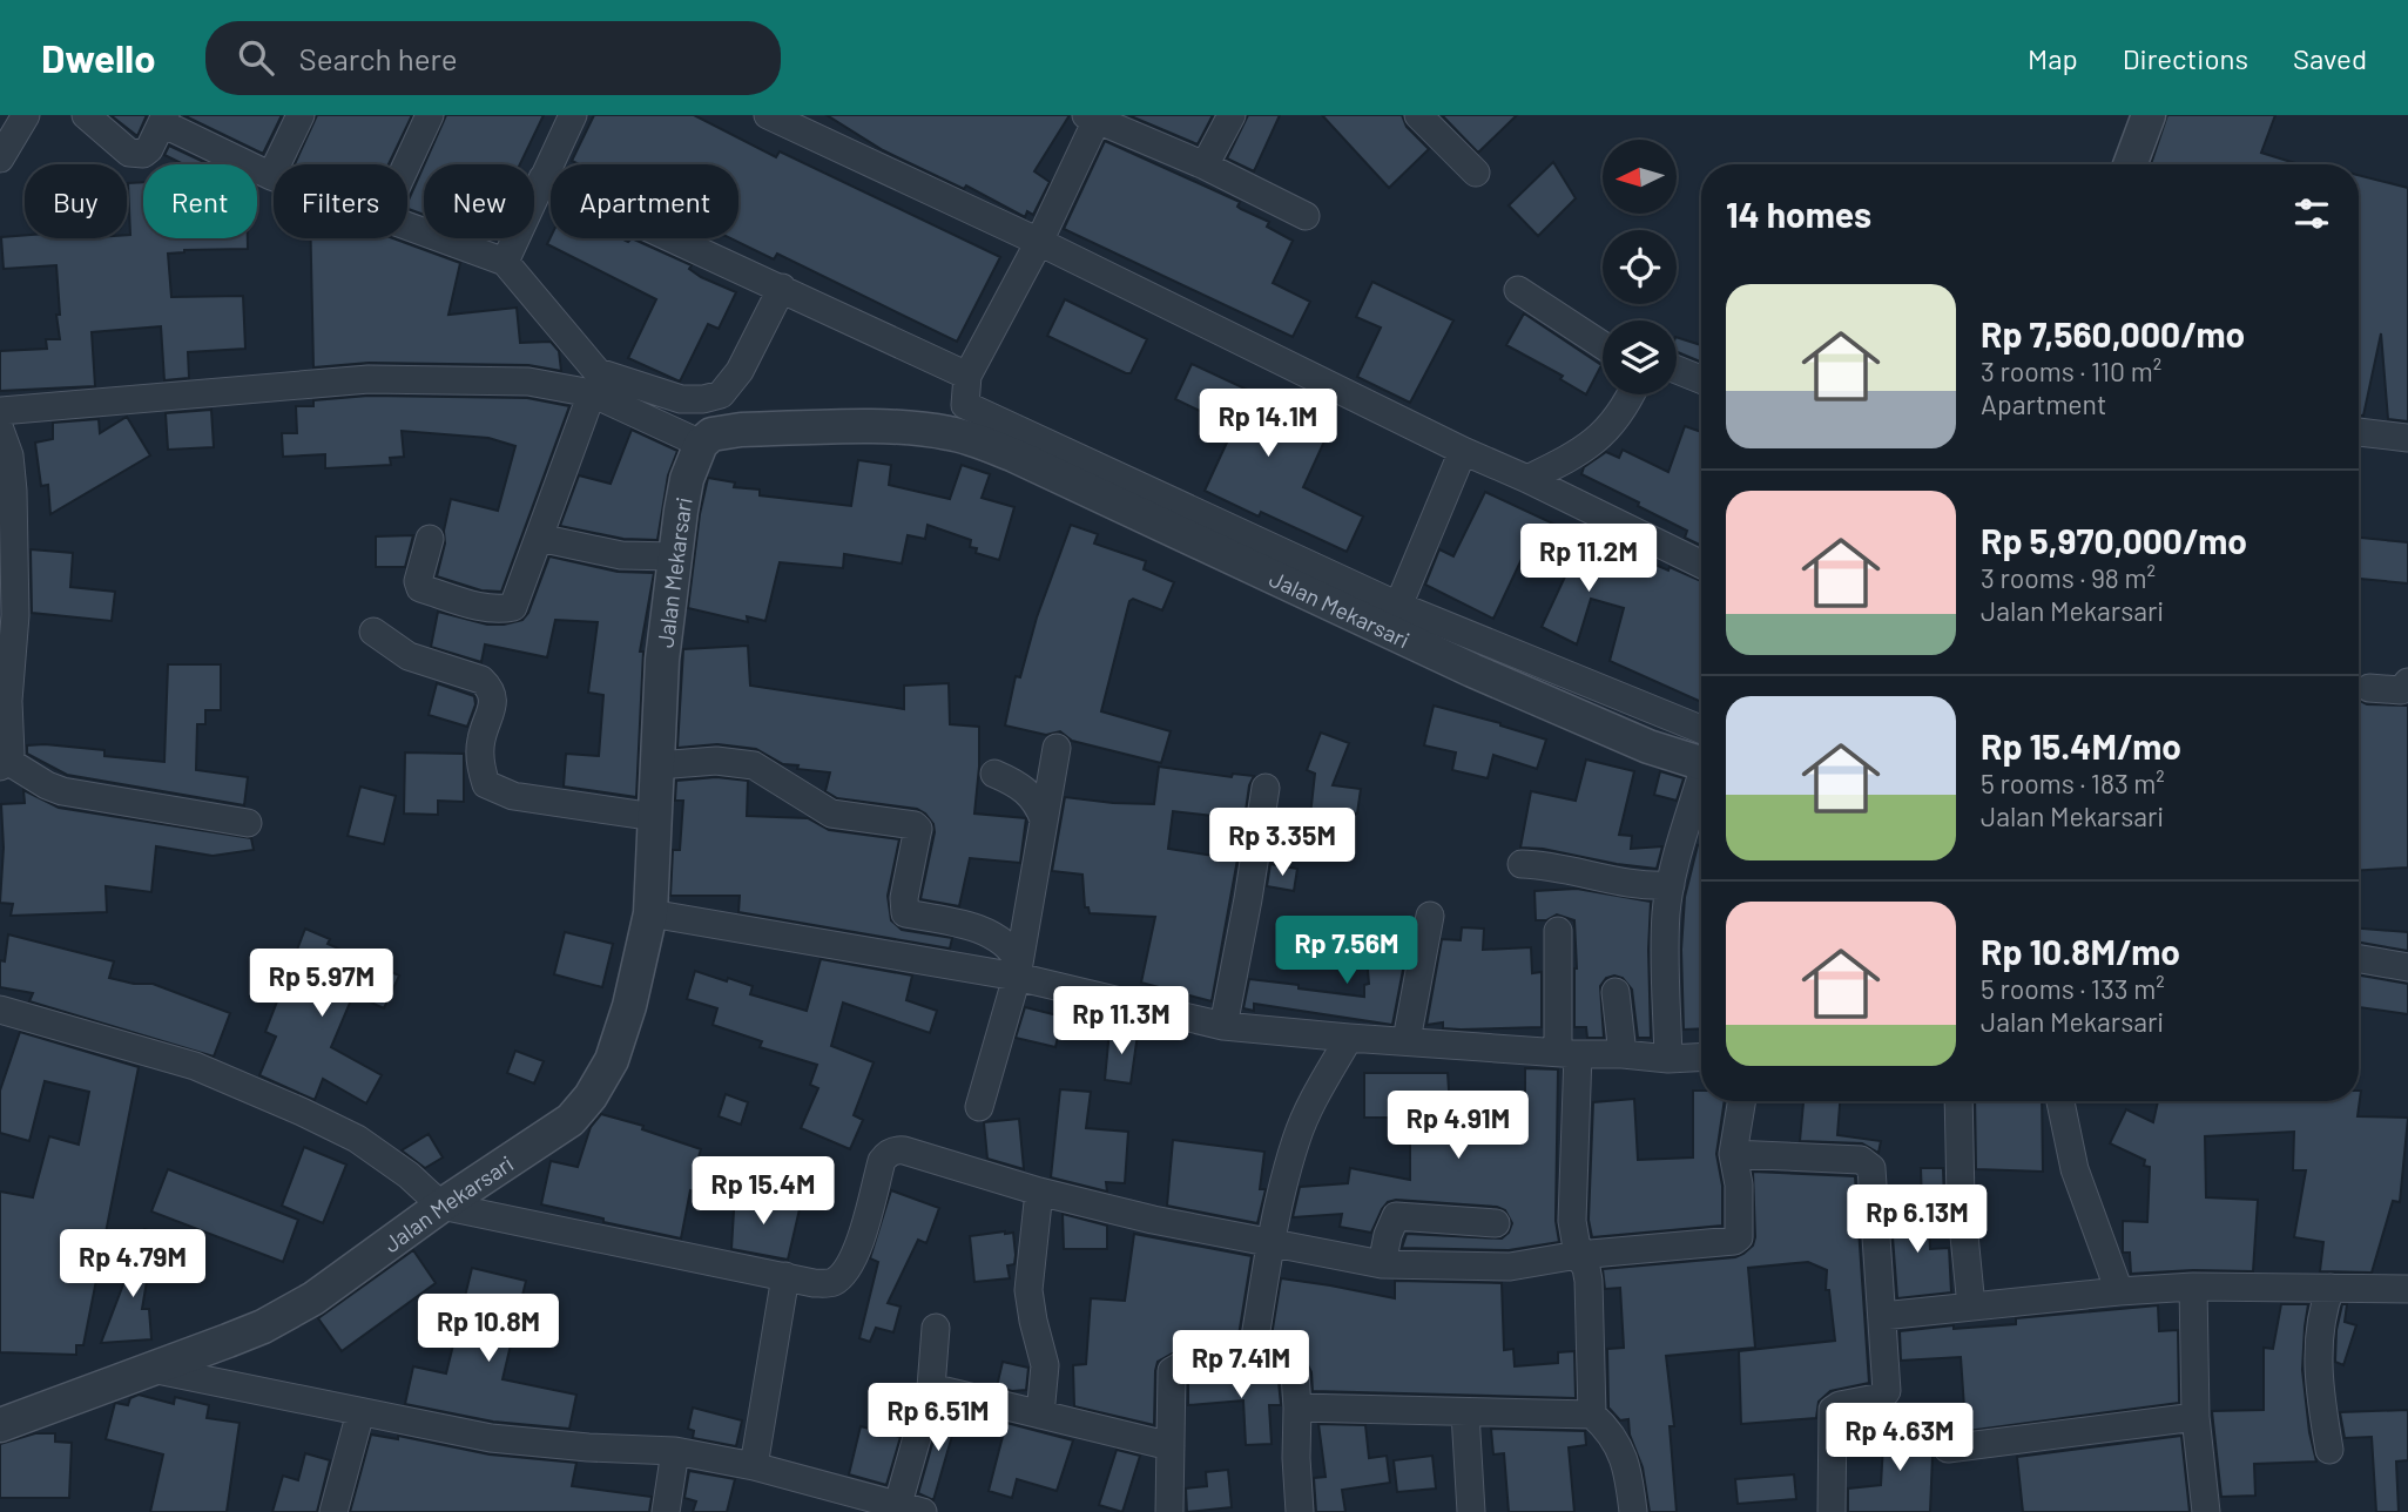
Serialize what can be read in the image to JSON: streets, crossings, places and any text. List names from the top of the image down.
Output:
{
  "streets": {
    "street": ["Jalan Mekarsari"]
  },
  "north": "left",
  "page": {
    "header": "Dwello",
    "search": "Search here",
    "nav": ["Map", "Directions", "Saved"],
    "chip": [
      "Buy",
      "Rent",
      "Filters",
      "New",
      "Apartment"
    ],
    "heading": "14 homes",
    "list": [
      {
        "name": "Rp 7,560,000/mo",
        "note": "3 rooms · 110 m² · Apartment"
      },
      {
        "name": "Rp 5,970,000/mo",
        "note": "3 rooms · 98 m² · Jalan Mekarsari"
      },
      {
        "name": "Rp 15.4M/mo",
        "note": "5 rooms · 183 m² · Jalan Mekarsari"
      },
      {
        "name": "Rp 10.8M/mo",
        "note": "5 rooms · 133 m² · Jalan Mekarsari"
      }
    ],
    "price": [
      "Rp 14.1M",
      "Rp 11.2M",
      "Rp 3.35M",
      "Rp 7.56M",
      "Rp 5.97M",
      "Rp 11.3M",
      "Rp 4.91M",
      "Rp 15.4M",
      "Rp 6.13M",
      "Rp 4.79M",
      "Rp 10.8M",
      "Rp 7.41M",
      "Rp 6.51M",
      "Rp 4.63M"
    ]
  }
}
